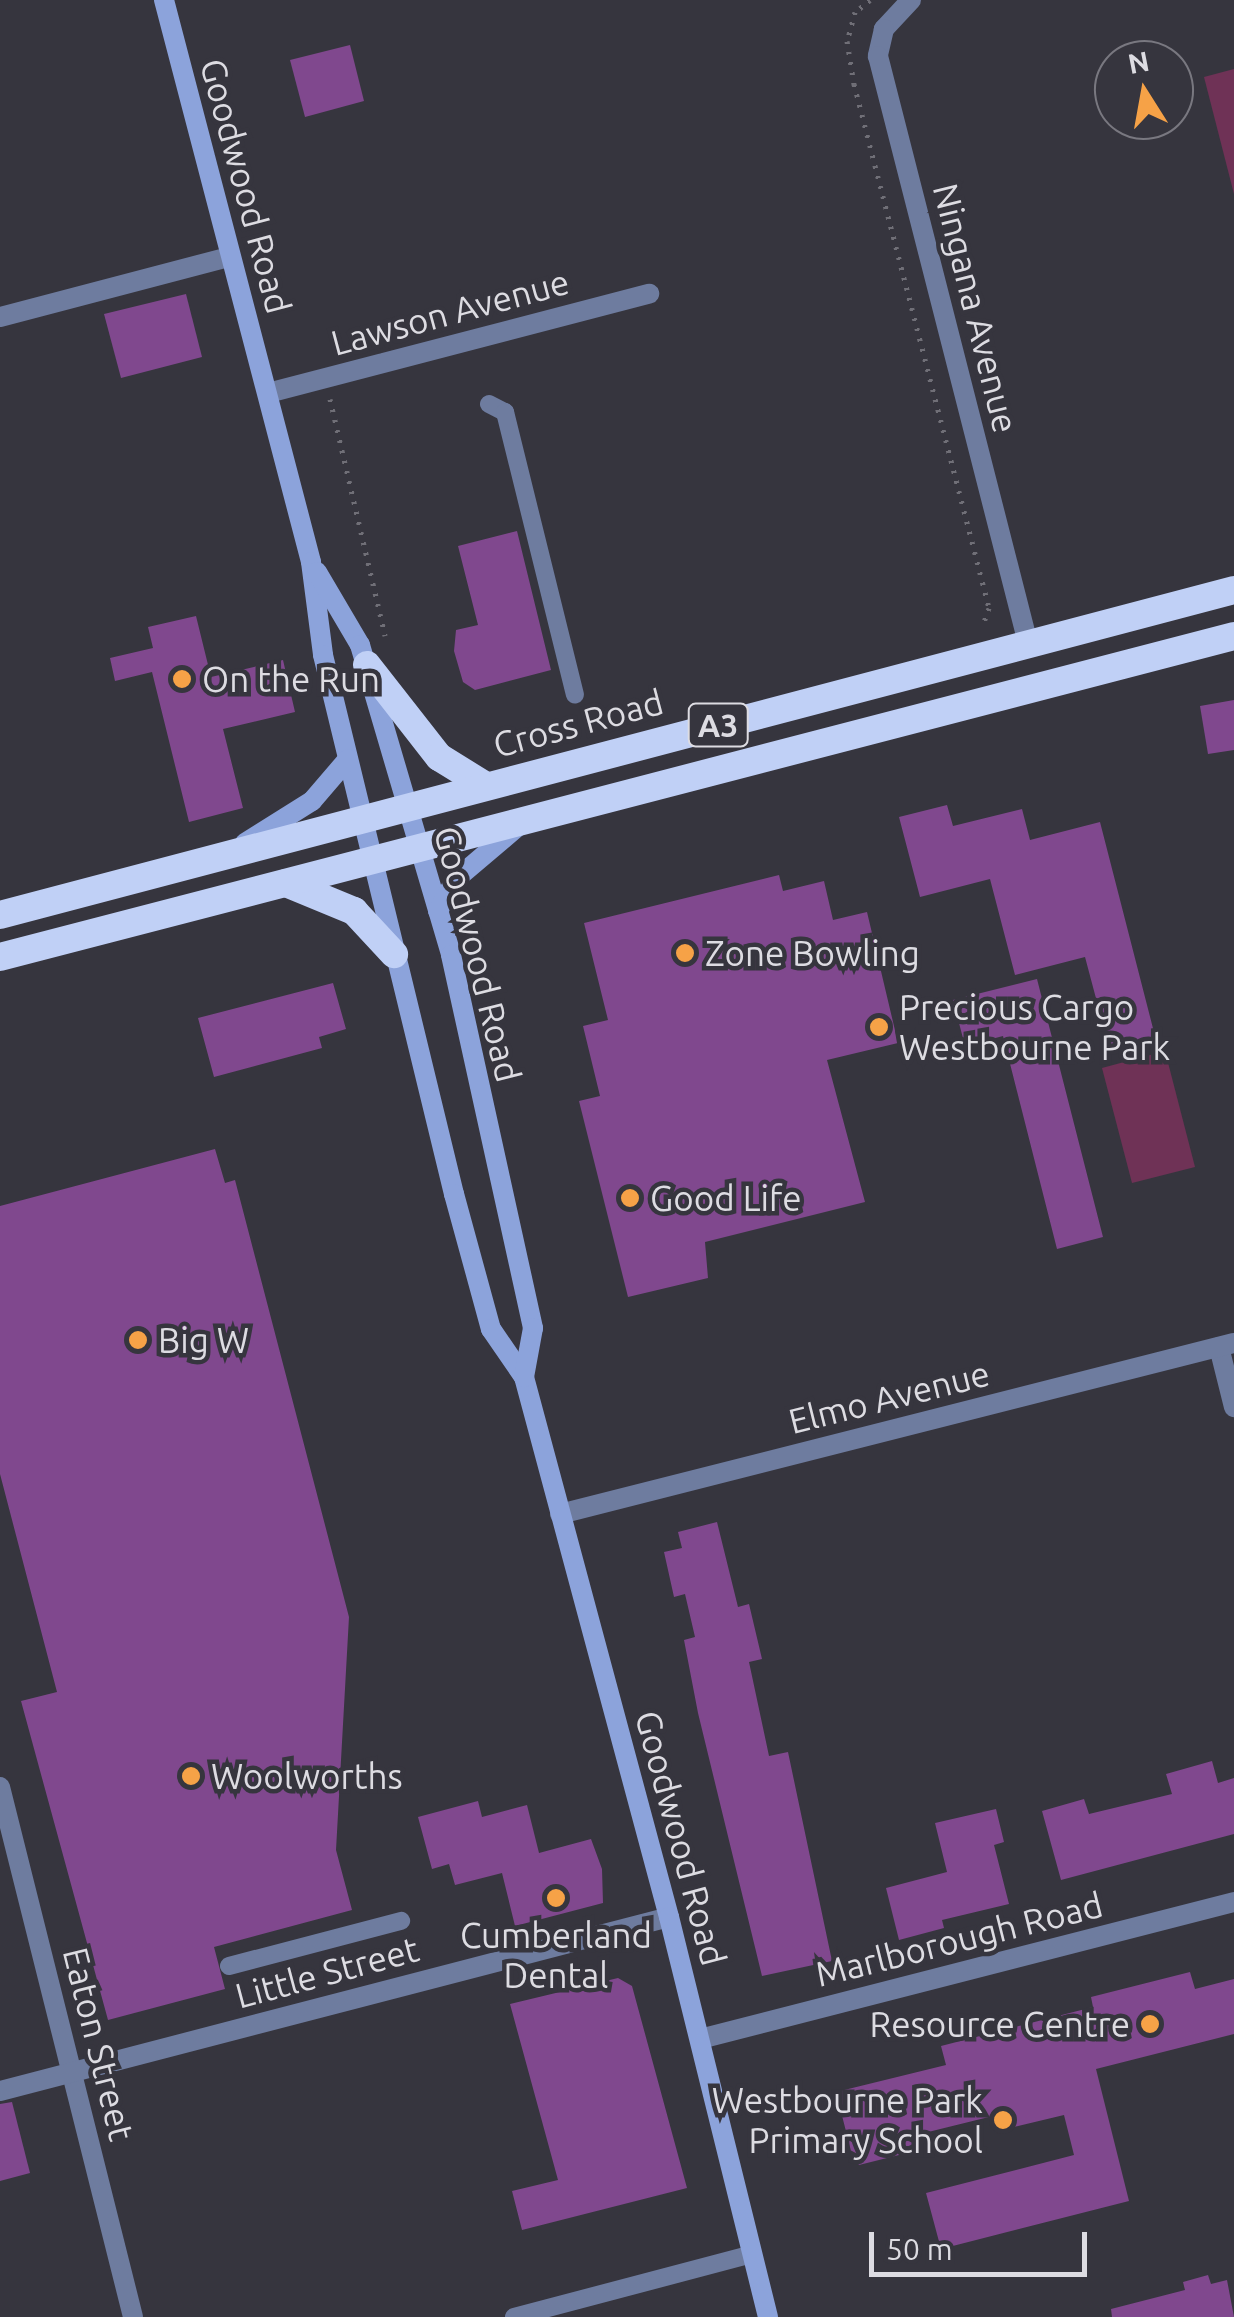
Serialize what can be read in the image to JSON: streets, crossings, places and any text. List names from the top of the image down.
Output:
{
  "streets": {
    "highway": ["Cross Road", "A3"],
    "main road": ["Goodwood Road"],
    "street": [
      "Ningana Avenue",
      "Lawson Avenue",
      "Elmo Avenue",
      "Marlborough Road",
      "Little Street",
      "Eaton Street"
    ]
  },
  "crossings": [
    ["Goodwood Road", "Lawson Avenue"],
    ["Goodwood Road", "Cross Road"],
    ["Goodwood Road", "A3"],
    ["Goodwood Road", "Elmo Avenue"],
    ["Goodwood Road", "Marlborough Road"],
    ["Goodwood Road", "Little Street"],
    ["Ningana Avenue", "Cross Road"],
    ["Little Street", "Eaton Street"]
  ],
  "places": [
    "On the Run",
    "Zone Bowling",
    "Precious Cargo Westbourne Park",
    "Good Life",
    "Big W",
    "Woolworths",
    "Cumberland Dental",
    "Resource Centre",
    "Westbourne Park Primary School"
  ],
  "scale_bar": "50 m",
  "north": "top"
}
